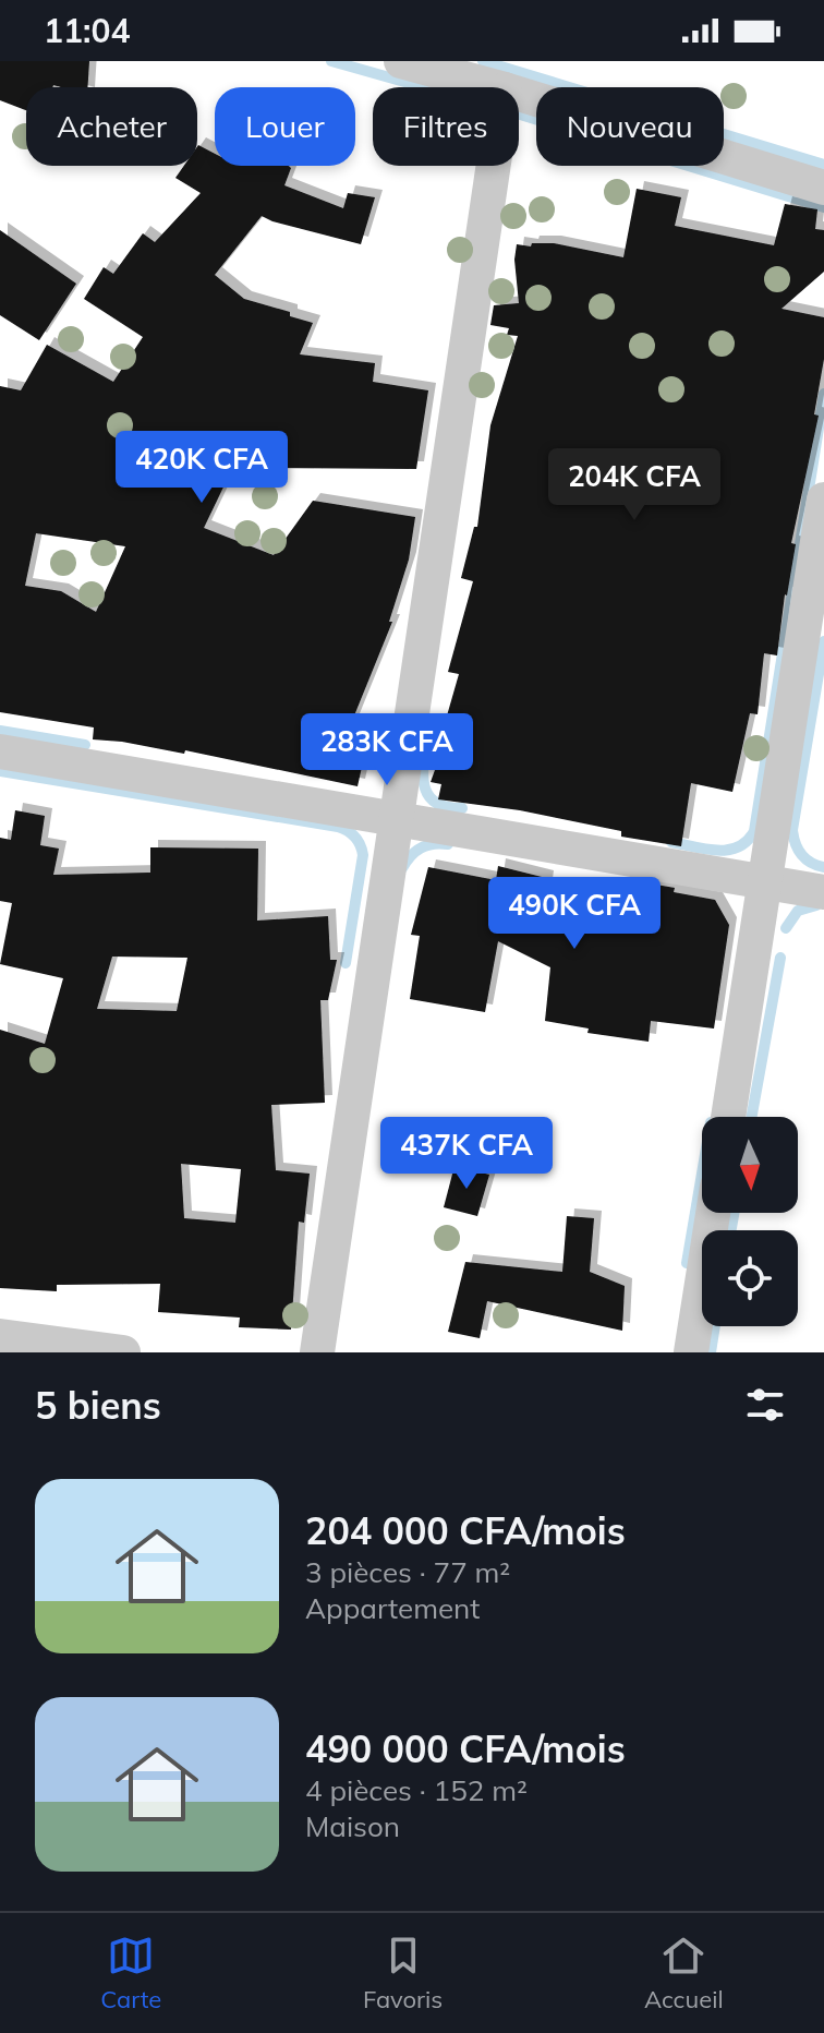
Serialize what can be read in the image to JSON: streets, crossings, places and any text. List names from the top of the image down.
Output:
{
  "north": "bottom",
  "page": {
    "status": "11:04",
    "chip": [
      "Acheter",
      "Louer",
      "Filtres",
      "Nouveau"
    ],
    "price": [
      "420K CFA",
      "204K CFA",
      "283K CFA",
      "490K CFA",
      "437K CFA"
    ],
    "heading": "5 biens",
    "list": [
      {
        "name": "204 000 CFA/mois",
        "note": "3 pièces · 77 m² · Appartement"
      },
      {
        "name": "490 000 CFA/mois",
        "note": "4 pièces · 152 m² · Maison"
      }
    ],
    "tabs": ["Carte", "Favoris", "Accueil"]
  }
}
